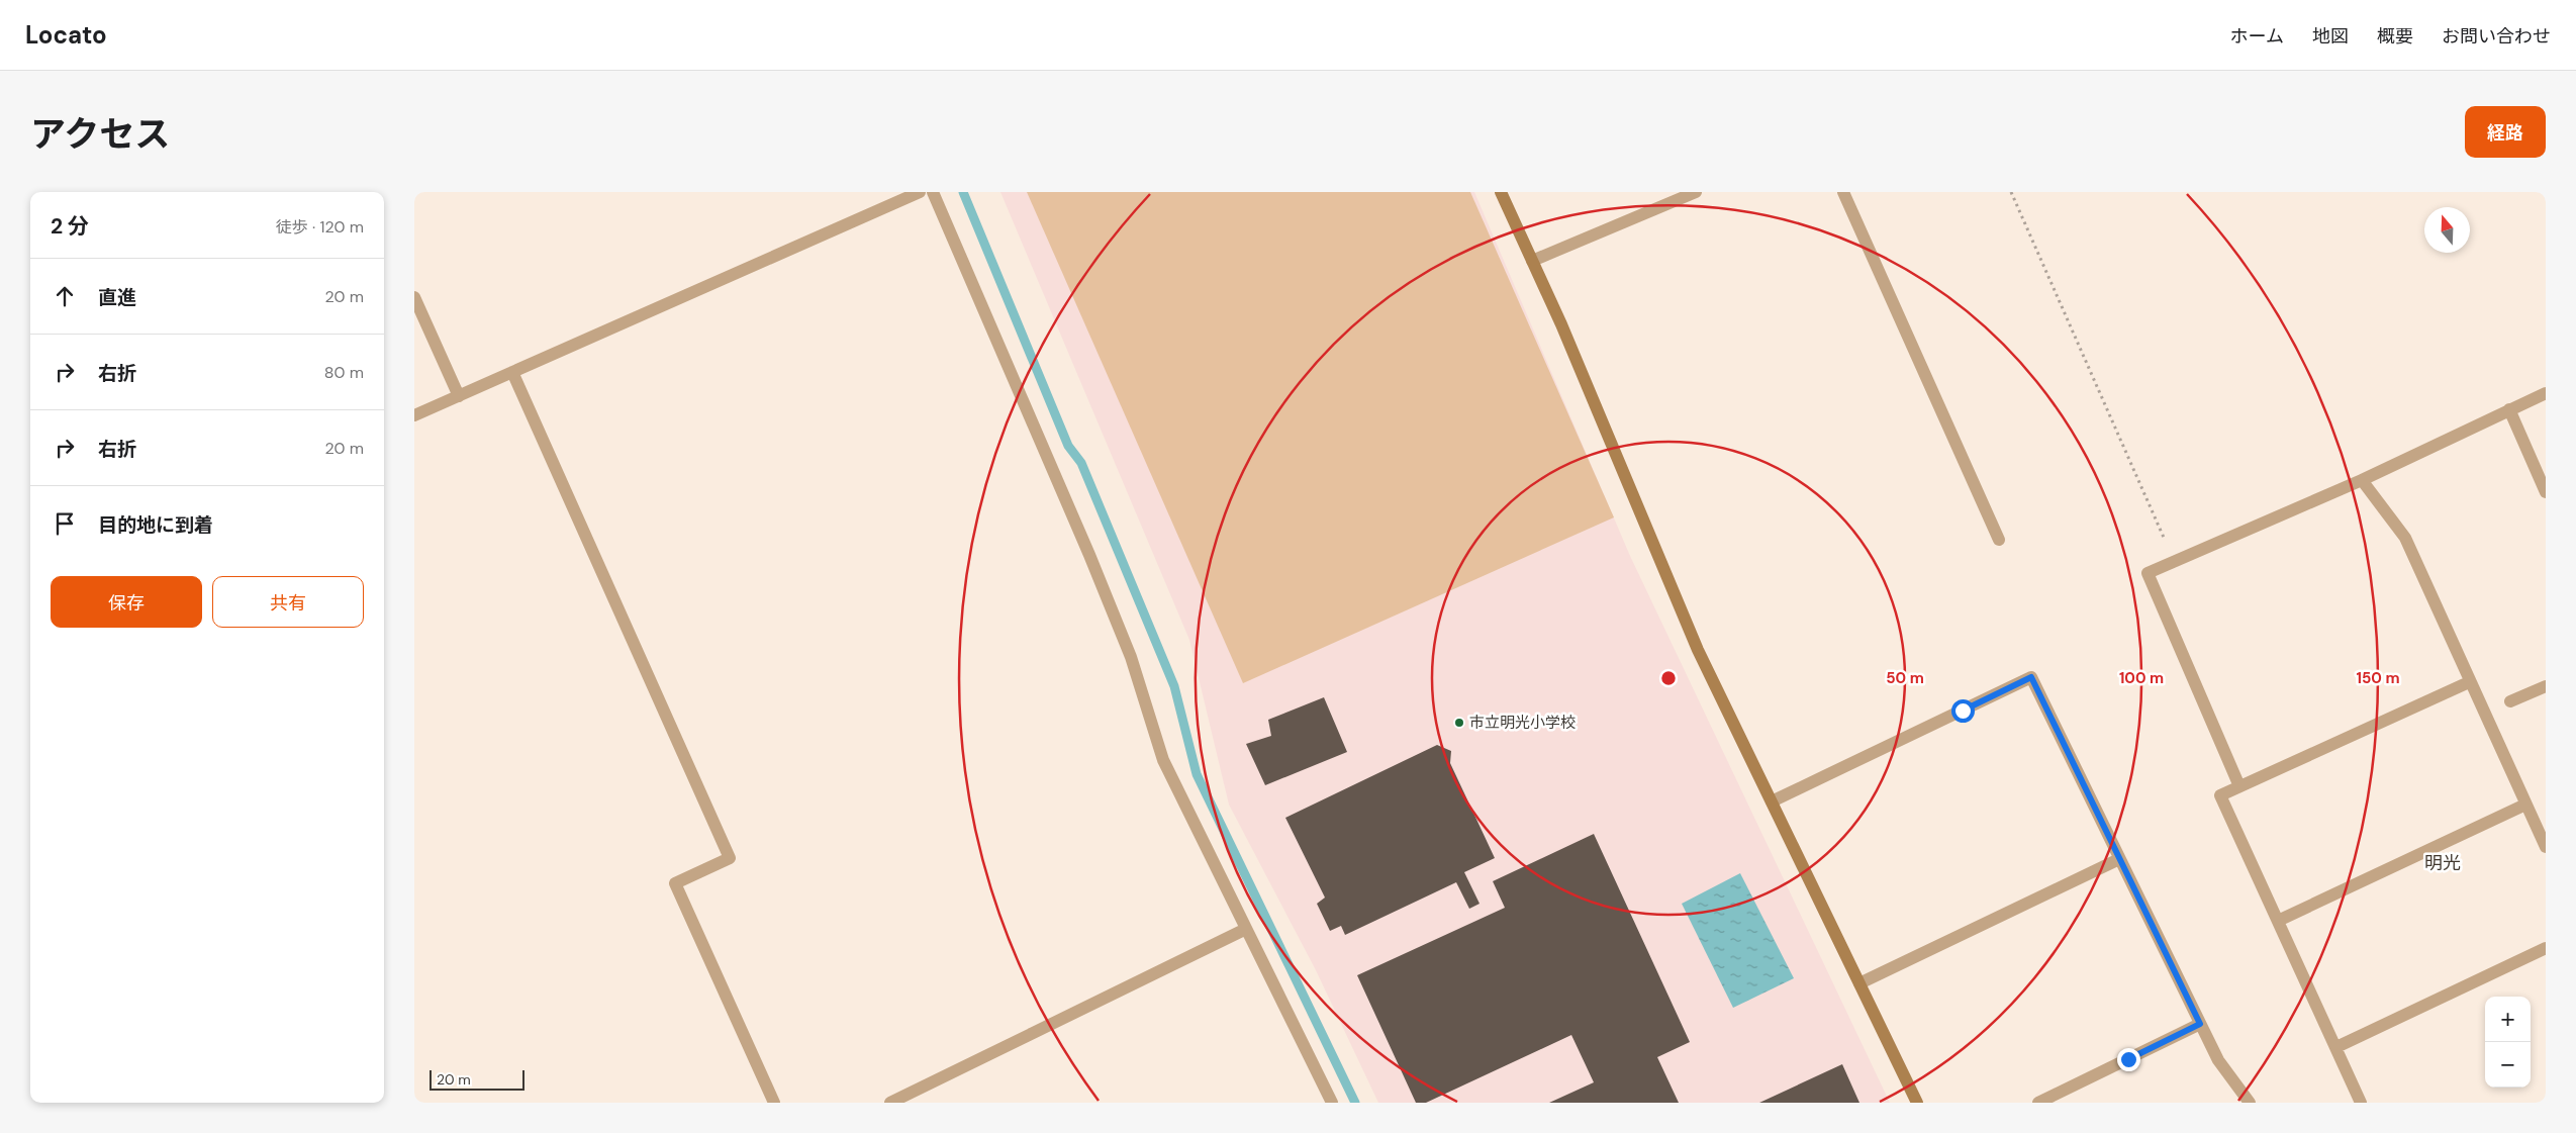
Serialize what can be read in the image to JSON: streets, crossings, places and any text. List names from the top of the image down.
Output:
{
  "districts": ["明光"],
  "places": ["市立明光小学校"],
  "scale_bar": "20 m",
  "north": "top",
  "page": {
    "header": "Locato",
    "nav": [
      "ホーム",
      "地図",
      "概要",
      "お問い合わせ"
    ],
    "title": "アクセス",
    "buttons": [
      "経路",
      ["保存", "共有"]
    ],
    "heading": ["2 分", "徒歩 · 120 m"],
    "list": [
      ["直進", "20 m"],
      ["右折", "80 m"],
      ["右折", "20 m"],
      "目的地に到着"
    ],
    "map_buttons": ["+", "−"],
    "scale": "20 m"
  },
  "rings": ["50 m", "100 m", "150 m"]
}
